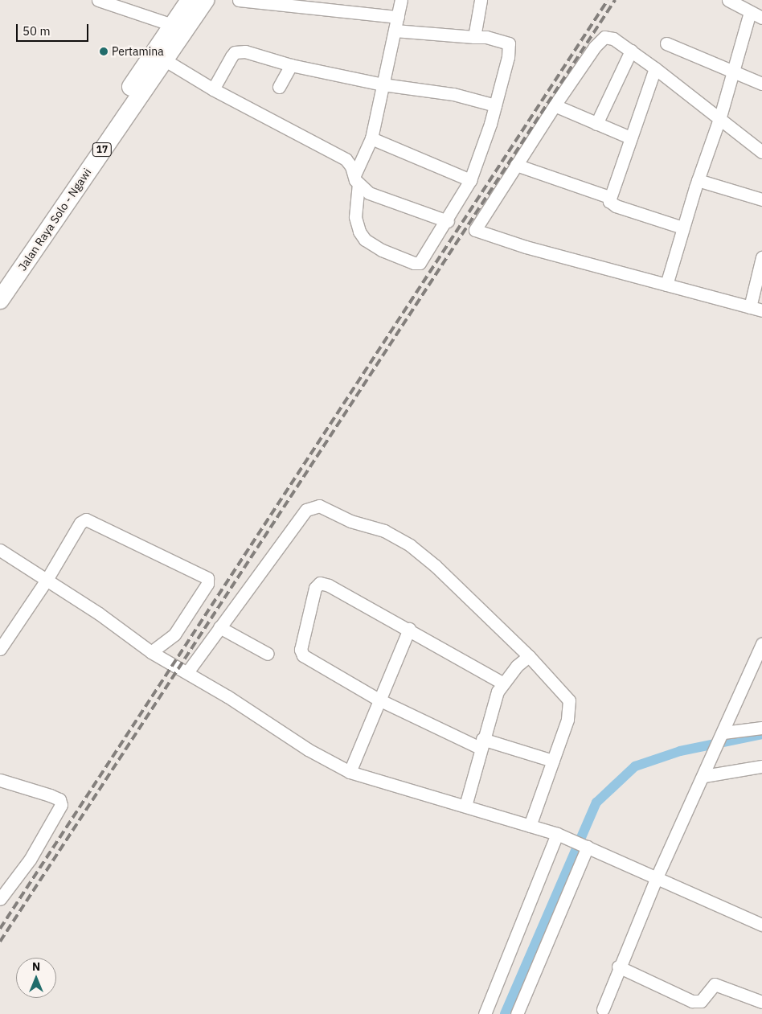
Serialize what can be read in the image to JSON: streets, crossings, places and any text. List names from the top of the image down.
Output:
{
  "streets": {
    "highway": ["17", "Jalan Raya Solo - Ngawi"]
  },
  "places": ["Pertamina"],
  "scale_bar": "50 m",
  "north": "top"
}
